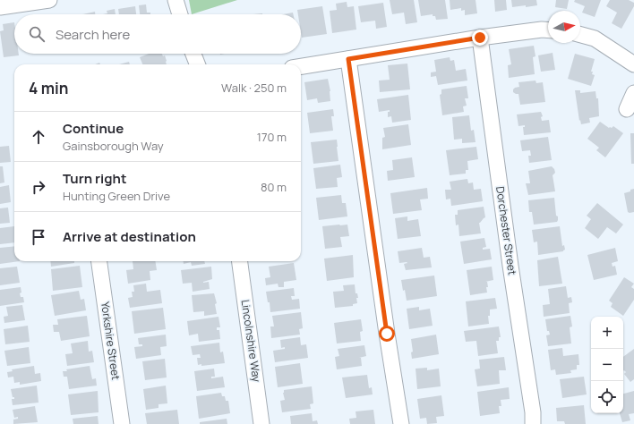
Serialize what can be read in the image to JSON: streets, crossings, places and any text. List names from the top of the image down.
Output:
{
  "streets": {
    "street": ["Dorchester Street", "Yorkshire Street", "Lincolnshire Way"]
  },
  "north": "right",
  "page": {
    "search": "Search here",
    "heading": ["4 min", "Walk · 250 m"],
    "list": [
      ["Continue", "Gainsborough Way", "170 m"],
      ["Turn right", "Hunting Green Drive", "80 m"],
      "Arrive at destination"
    ],
    "map_buttons": ["+", "−"]
  }
}
